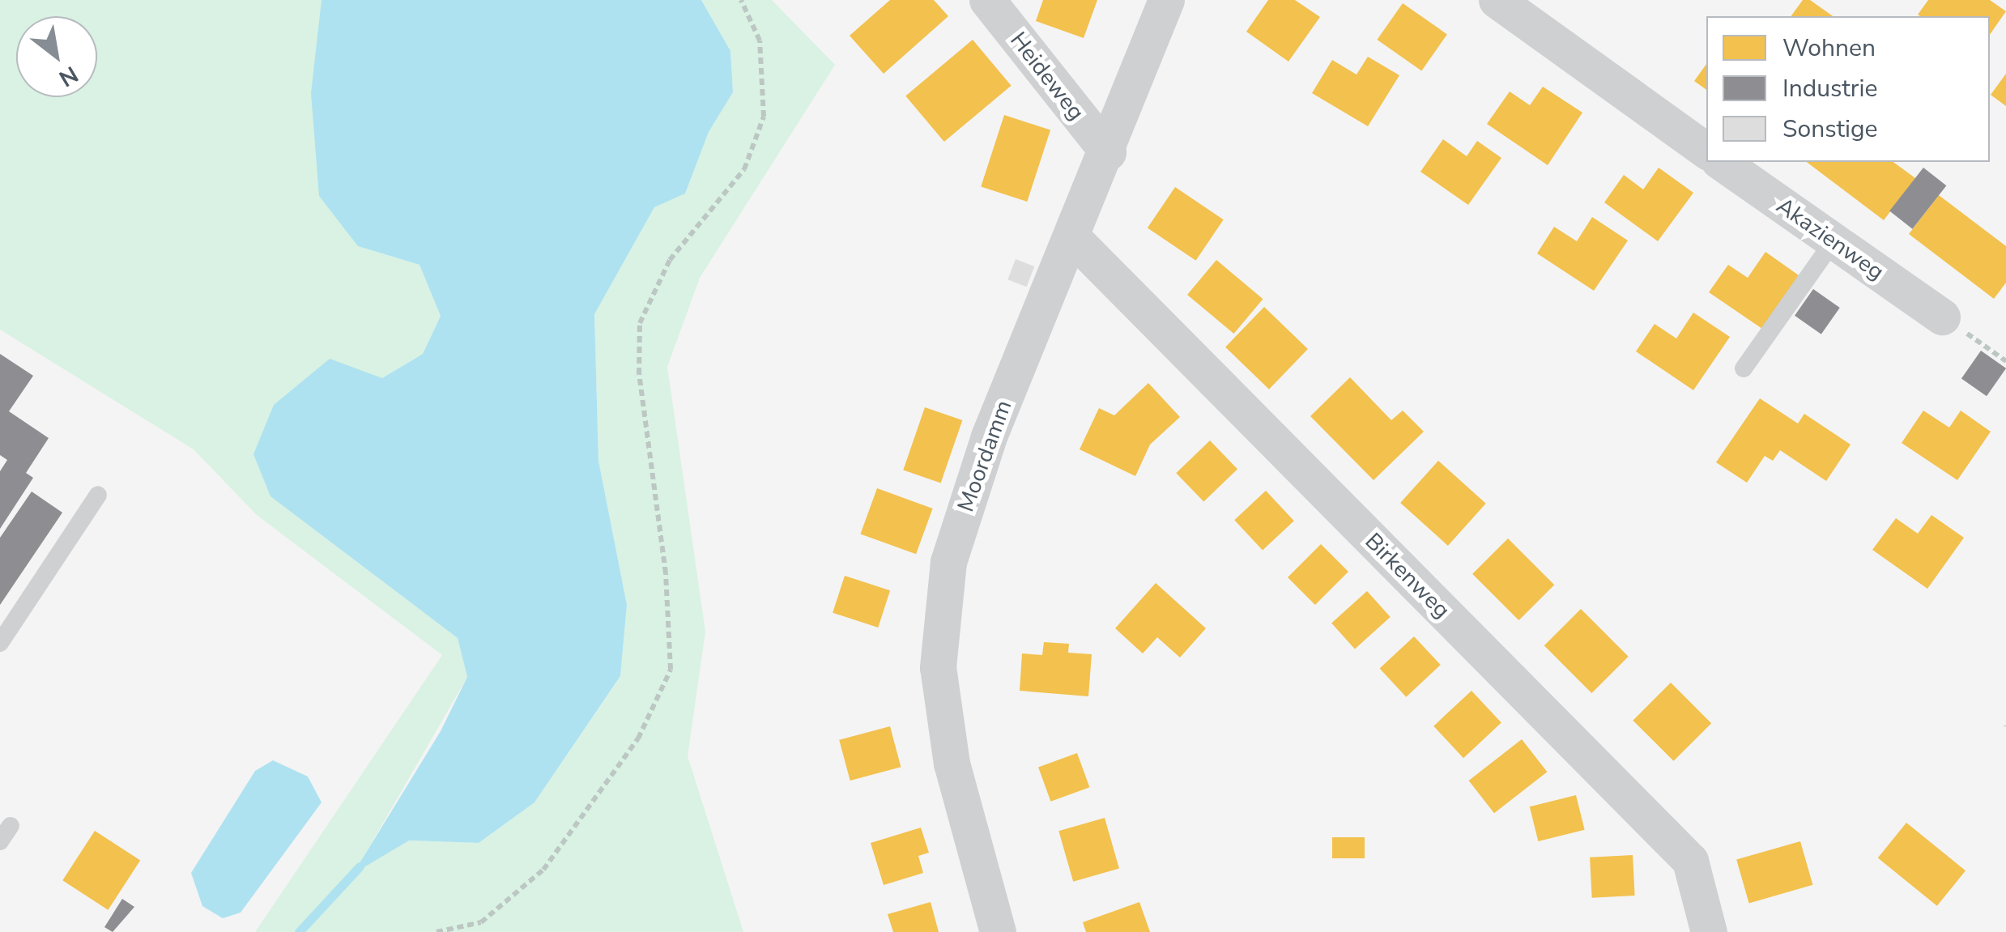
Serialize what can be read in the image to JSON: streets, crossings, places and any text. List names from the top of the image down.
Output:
{
  "streets": {
    "street": [
      "Heideweg",
      "Akazienweg",
      "Moordamm",
      "Birkenweg"
    ]
  },
  "crossings": [
    ["Heideweg", "Moordamm"],
    ["Moordamm", "Birkenweg"]
  ],
  "legend": ["Wohnen", "Industrie", "Sonstige"],
  "north": "bottom right"
}
